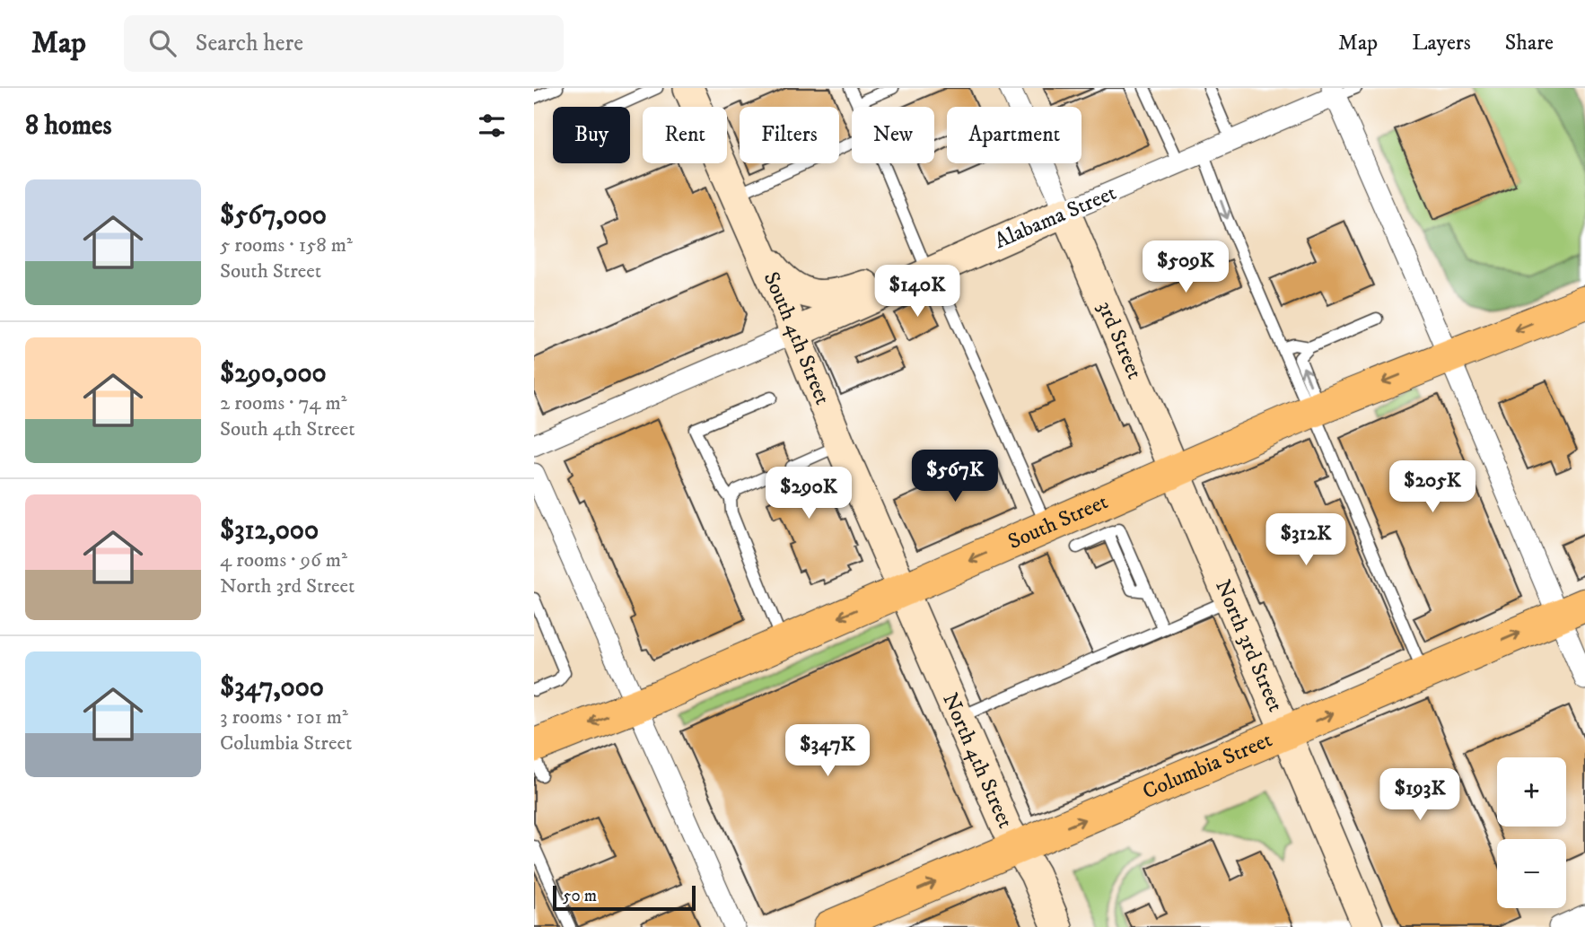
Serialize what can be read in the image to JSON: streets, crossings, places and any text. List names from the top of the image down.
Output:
{
  "streets": {
    "main road": ["South Street", "Columbia Street"],
    "street": [
      "Alabama Street",
      "South 4th Street",
      "3rd Street",
      "North 3rd Street",
      "North 4th Street"
    ]
  },
  "crossings": [
    ["Alabama Street", "South 4th Street"],
    ["Alabama Street", "3rd Street"],
    ["South 4th Street", "South Street"],
    ["South 4th Street", "North 4th Street"],
    ["3rd Street", "South Street"],
    ["3rd Street", "North 3rd Street"],
    ["South Street", "North 3rd Street"],
    ["South Street", "North 4th Street"],
    ["North 3rd Street", "Columbia Street"],
    ["North 4th Street", "Columbia Street"]
  ],
  "one_way": ["South Street", "Columbia Street"],
  "scale_bar": "50 m",
  "page": {
    "header": "Map",
    "search": "Search here",
    "nav": ["Map", "Layers", "Share"],
    "heading": "8 homes",
    "chip": [
      "Buy",
      "Rent",
      "Filters",
      "New",
      "Apartment"
    ],
    "list": [
      {
        "name": "$567,000",
        "note": "5 rooms · 158 m² · South Street"
      },
      {
        "name": "$290,000",
        "note": "2 rooms · 74 m² · South 4th Street"
      },
      {
        "name": "$312,000",
        "note": "4 rooms · 96 m² · North 3rd Street"
      },
      {
        "name": "$347,000",
        "note": "3 rooms · 101 m² · Columbia Street"
      }
    ],
    "price": [
      "$509K",
      "$140K",
      "$567K",
      "$205K",
      "$290K",
      "$312K",
      "$347K",
      "$193K"
    ],
    "map_buttons": ["+", "−"],
    "scale": "50 m"
  }
}
